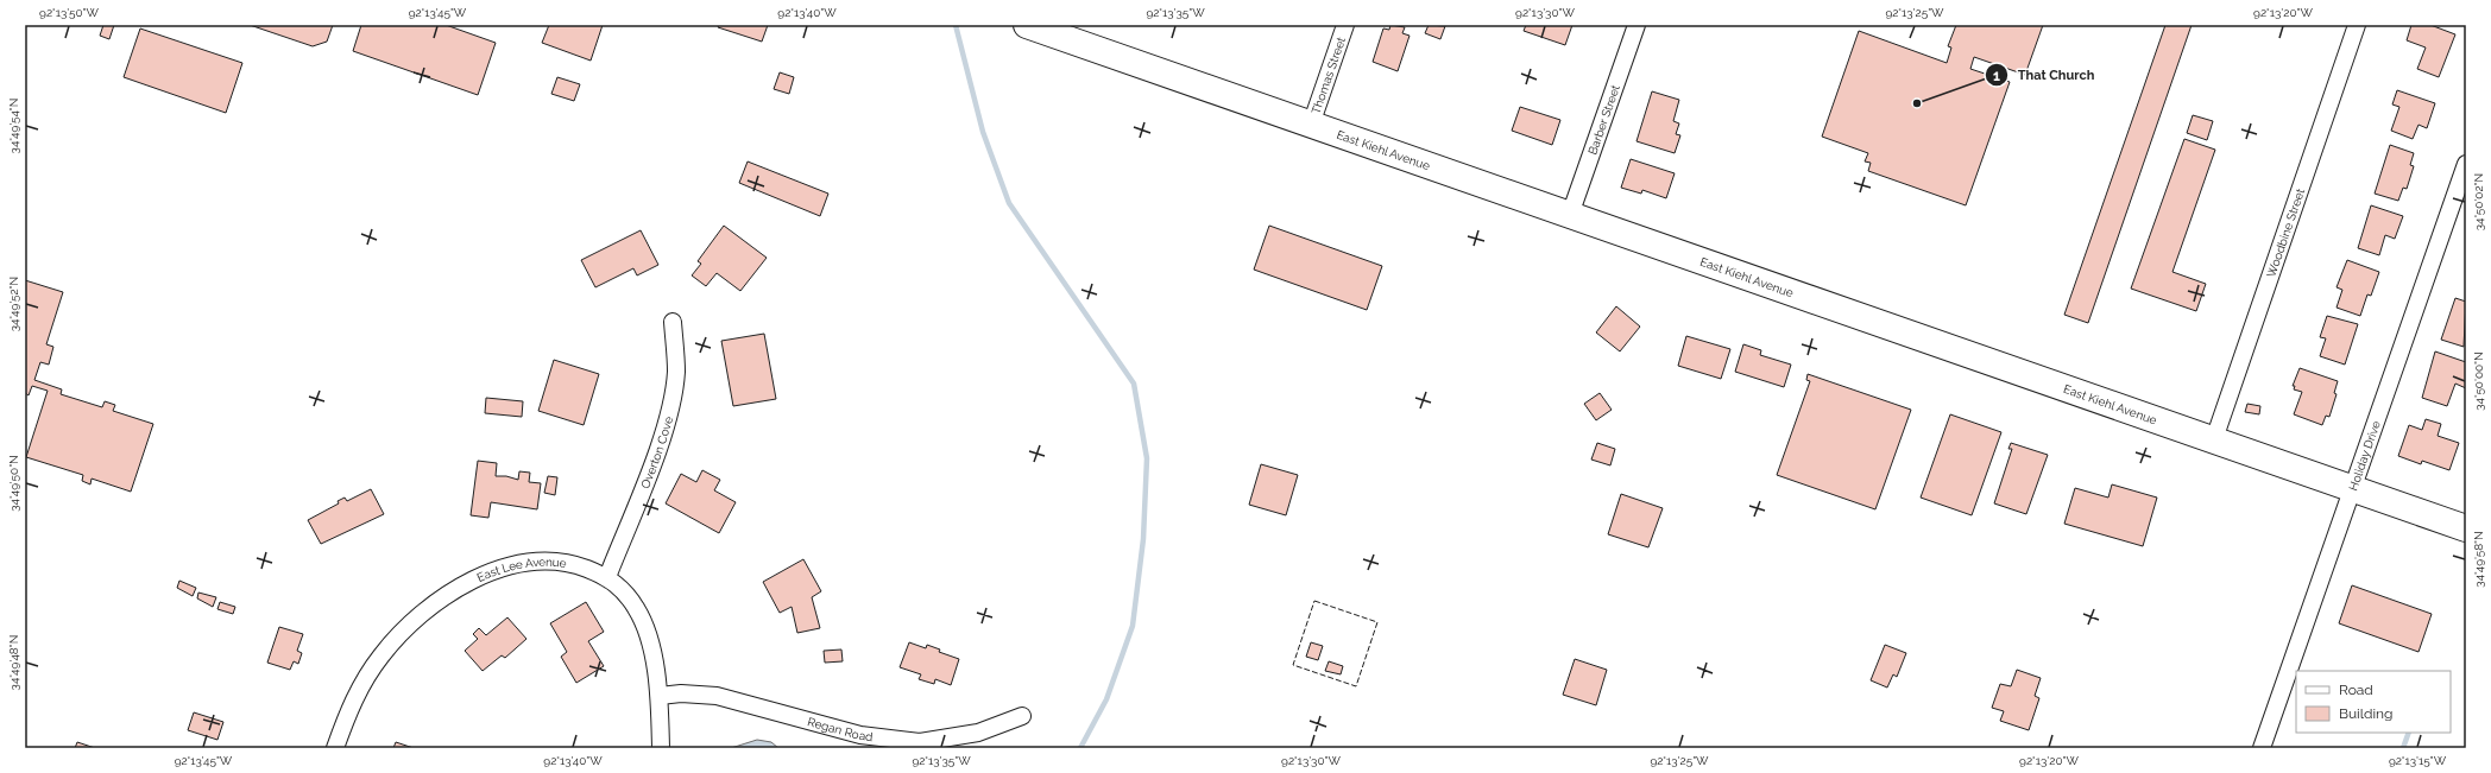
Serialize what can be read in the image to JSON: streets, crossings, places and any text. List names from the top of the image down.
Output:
{
  "streets": {
    "main road": ["East Kiehl Avenue"],
    "street": [
      "Thomas Street",
      "Barber Street",
      "Woodbine Street",
      "Overton Cove",
      "Holiday Drive",
      "East Lee Avenue",
      "Regan Road"
    ]
  },
  "crossings": [
    ["Thomas Street", "East Kiehl Avenue"],
    ["Barber Street", "East Kiehl Avenue"],
    ["East Kiehl Avenue", "Woodbine Street"],
    ["East Kiehl Avenue", "Holiday Drive"],
    ["Overton Cove", "East Lee Avenue"],
    ["East Lee Avenue", "Regan Road"]
  ],
  "places": ["That Church"],
  "legend": ["Road", "Building"],
  "coordinates": [
    "92°13'50\"W",
    "92°13'45\"W",
    "92°13'40\"W",
    "92°13'35\"W",
    "92°13'30\"W",
    "92°13'25\"W",
    "92°13'20\"W",
    "34°49'54\"N",
    "34°50'02\"N",
    "34°49'52\"N",
    "34°50'00\"N",
    "34°49'50\"N",
    "34°49'58\"N",
    "34°49'48\"N",
    "92°13'15\"W"
  ]
}
